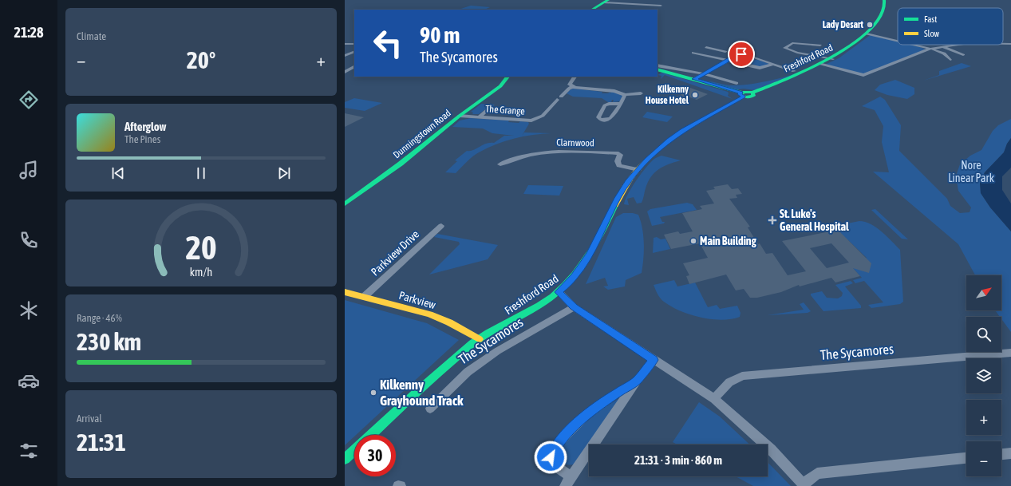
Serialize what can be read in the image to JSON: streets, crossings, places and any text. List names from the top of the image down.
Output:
{
  "streets": {
    "main road": ["Freshford Road", "Dunningstown Road", "Parkview"],
    "street": [
      "The Grange",
      "Clarnwood",
      "Parkview Drive",
      "The Sycamores"
    ]
  },
  "crossings": [
    ["Freshford Road", "Clarnwood"],
    ["Freshford Road", "Parkview"],
    ["The Grange", "Dunningstown Road"],
    ["Parkview Drive", "Parkview"]
  ],
  "parks": ["Nore Linear Park"],
  "places": {
    "other": [
      "Lady Desart",
      "Kilkenny House Hotel",
      "Main Building",
      "Kilkenny Grayhound Track"
    ],
    "health": ["St. Luke's General Hospital"]
  },
  "legend": ["Fast", "Slow"],
  "north": "top right",
  "page": {
    "tabs": "21:28",
    "tile": [
      "Climate",
      ["Range · 46%", "230 km"],
      ["Arrival", "21:31"]
    ],
    "turn": ["90 m", "The Sycamores"],
    "heat": ["−", "20°", "+"],
    "song": ["Afterglow", "The Pines"],
    "map_buttons": ["+", "−"],
    "limit": "30",
    "trip": "21:31 · 3 min · 860 m",
    "gauge": ["20", "km/h"]
  }
}
